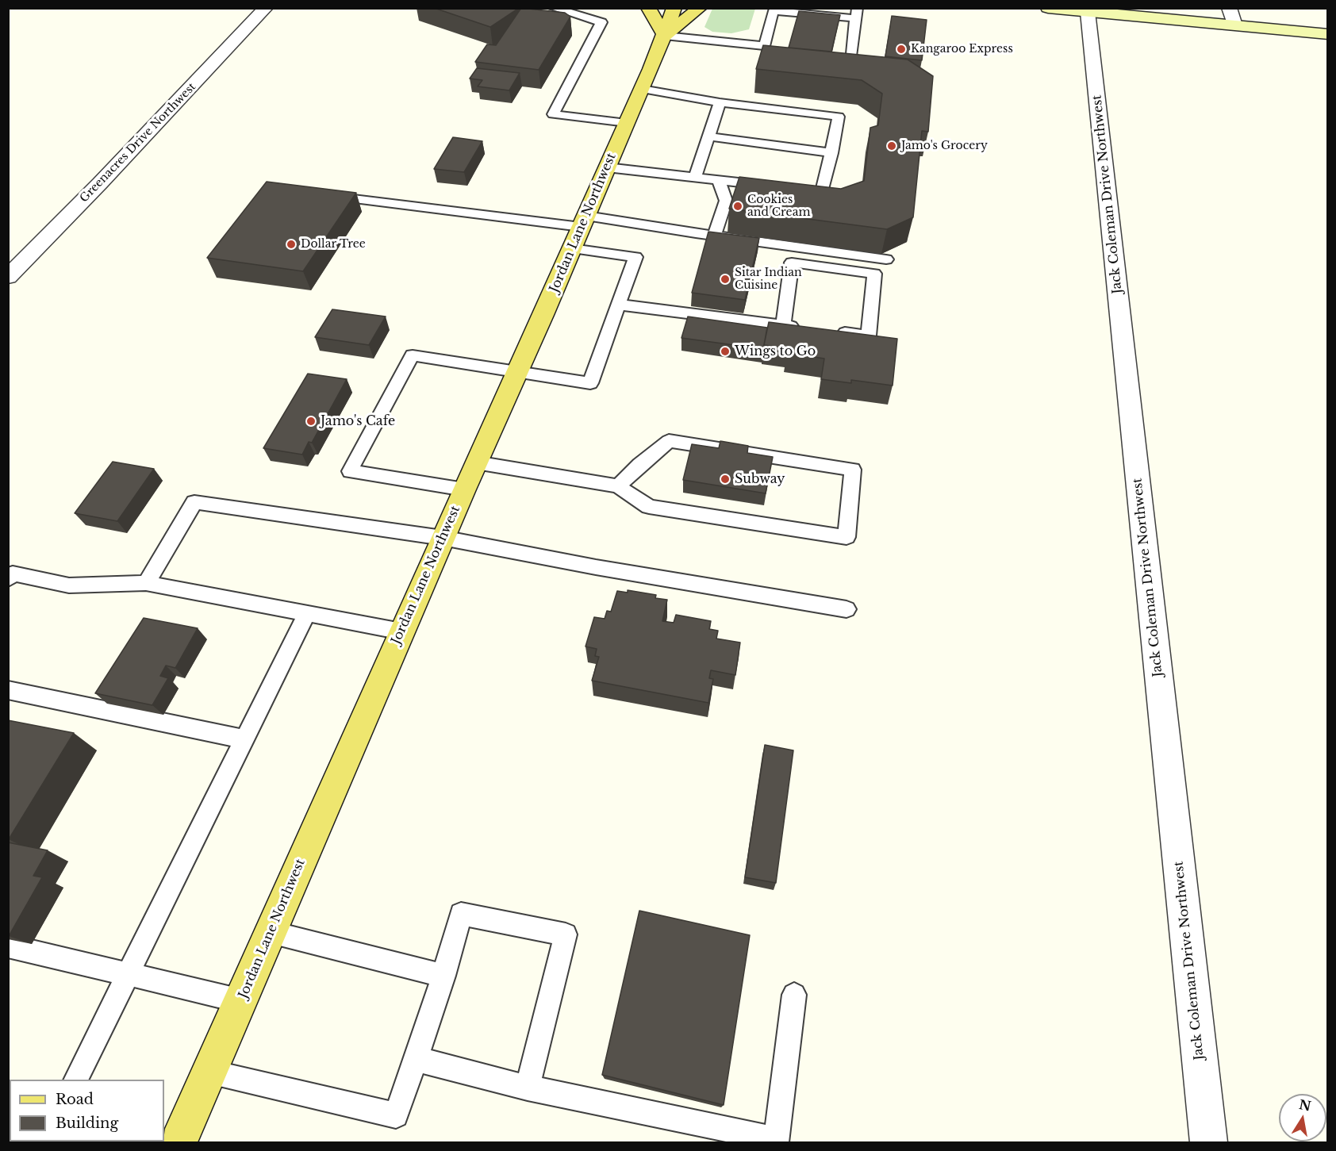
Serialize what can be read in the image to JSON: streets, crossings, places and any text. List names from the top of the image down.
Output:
{
  "streets": {
    "main road": ["Jordan Lane Northwest"],
    "street": ["Greenacres Drive Northwest", "Jack Coleman Drive Northwest"]
  },
  "places": [
    "Kangaroo Express",
    "Jamo's Grocery",
    "Cookies and Cream",
    "Dollar Tree",
    "Sitar Indian Cuisine",
    "Wings to Go",
    "Jamo's Cafe",
    "Subway"
  ],
  "legend": ["Road", "Building"],
  "north": "top"
}
